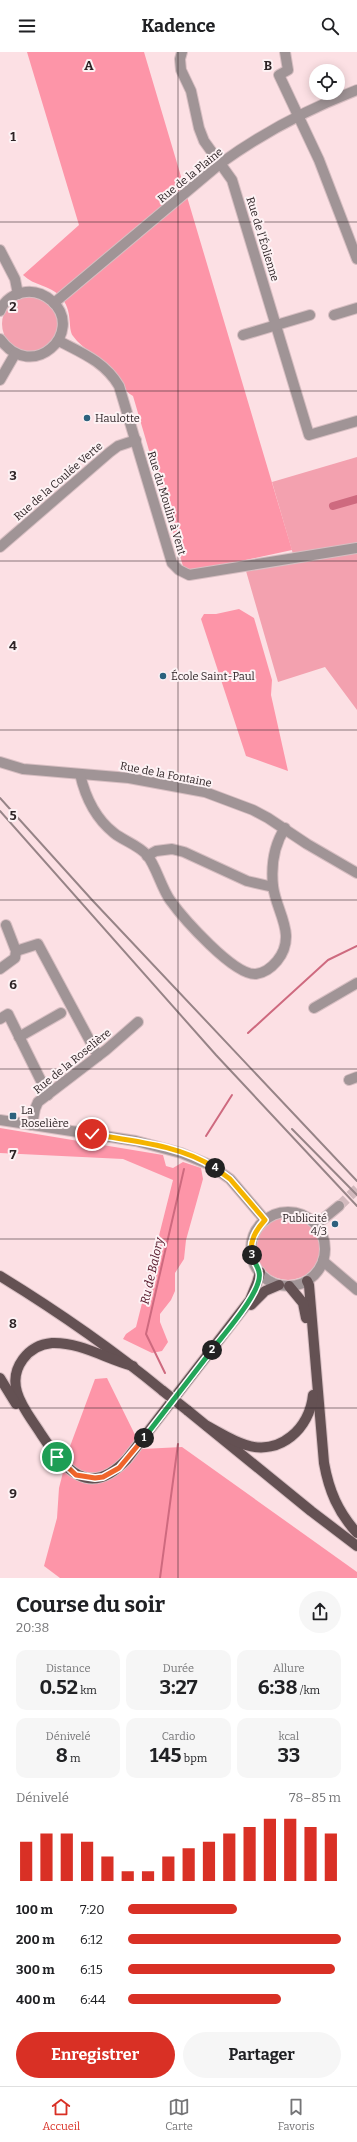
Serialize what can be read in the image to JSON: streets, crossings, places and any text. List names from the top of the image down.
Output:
{
  "streets": {
    "street": [
      "Rue de la Plaine",
      "Rue de l'Éolienne",
      "Rue de la Coulée Verte",
      "Rue du Moulin à Vent",
      "Rue de la Fontaine",
      "Rue de la Roselière"
    ]
  },
  "crossings": [
    ["Rue de la Plaine", "Rue de l'Éolienne"],
    ["Rue de la Coulée Verte", "Rue du Moulin à Vent"]
  ],
  "water": ["Ru de Balory"],
  "places": {
    "other": ["Haulotte", "École Saint-Paul", "Publicité 4/3"],
    "transit": ["La Roselière"]
  },
  "page": {
    "header": "Kadence",
    "pins": [
      "4",
      "3",
      "2",
      "1"
    ],
    "heading": ["Course du soir", "20:38"],
    "stats": [
      ["Distance", "0.52 km"],
      ["Durée", "3:27"],
      ["Allure", "6:38 /km"],
      ["Dénivelé", "8 m"],
      ["Cardio", "145 bpm"],
      ["kcal", "33"]
    ],
    "chart": ["Dénivelé", "78–85 m"],
    "list": [
      {
        "name": "100 m",
        "note": "7:20"
      },
      {
        "name": "200 m",
        "note": "6:12"
      },
      {
        "name": "300 m",
        "note": "6:15"
      },
      {
        "name": "400 m",
        "note": "6:44"
      }
    ],
    "buttons": ["Enregistrer", "Partager"],
    "tabs": ["Accueil", "Carte", "Favoris"]
  },
  "grid": {
    "columns": ["A", "B"],
    "rows": [
      "1",
      "2",
      "3",
      "4",
      "5",
      "6",
      "7",
      "8",
      "9"
    ]
  }
}
